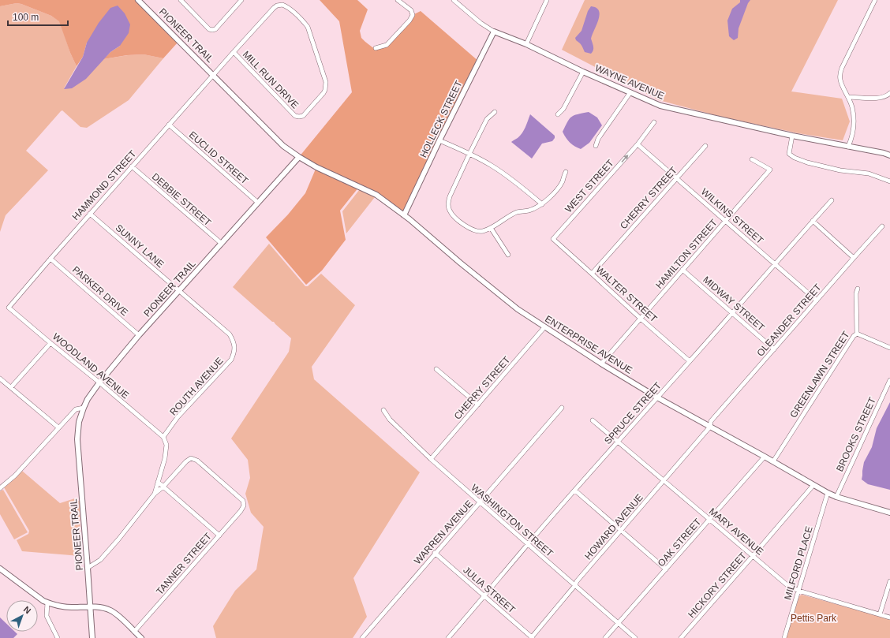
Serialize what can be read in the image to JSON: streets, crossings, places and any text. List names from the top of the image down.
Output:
{
  "streets": {
    "street": [
      "PIONEER TRAIL",
      "MILL RUN DRIVE",
      "WAYNE AVENUE",
      "HOLLECK STREET",
      "EUCLID STREET",
      "HAMMOND STREET",
      "WEST STREET",
      "CHERRY STREET",
      "DEBBIE STREET",
      "WILKINS STREET",
      "SUNNY LANE",
      "HAMILTON STREET",
      "PARKER DRIVE",
      "WALTER STREET",
      "MIDWAY STREET",
      "OLEANDER STREET",
      "ENTERPRISE AVENUE",
      "WOODLAND AVENUE",
      "GREENLAWN STREET",
      "ROUTH AVENUE",
      "SPRUCE STREET",
      "BROOKS STREET",
      "WASHINGTON STREET",
      "HOWARD AVENUE",
      "MARY AVENUE",
      "WARREN AVENUE",
      "OAK STREET",
      "MILFORD PLACE",
      "TANNER STREET",
      "HICKORY STREET",
      "JULIA STREET"
    ]
  },
  "crossings": [
    ["PIONEER TRAIL", "MILL RUN DRIVE"],
    ["PIONEER TRAIL", "EUCLID STREET"],
    ["PIONEER TRAIL", "HAMMOND STREET"],
    ["PIONEER TRAIL", "DEBBIE STREET"],
    ["PIONEER TRAIL", "SUNNY LANE"],
    ["PIONEER TRAIL", "PARKER DRIVE"],
    ["PIONEER TRAIL", "ENTERPRISE AVENUE"],
    ["PIONEER TRAIL", "WOODLAND AVENUE"],
    ["PIONEER TRAIL", "ROUTH AVENUE"],
    ["MILL RUN DRIVE", "HAMMOND STREET"],
    ["WAYNE AVENUE", "HOLLECK STREET"],
    ["HOLLECK STREET", "ENTERPRISE AVENUE"],
    ["EUCLID STREET", "HAMMOND STREET"],
    ["HAMMOND STREET", "DEBBIE STREET"],
    ["HAMMOND STREET", "SUNNY LANE"],
    ["HAMMOND STREET", "PARKER DRIVE"],
    ["HAMMOND STREET", "WOODLAND AVENUE"],
    ["WEST STREET", "WILKINS STREET"],
    ["WEST STREET", "WALTER STREET"],
    ["CHERRY STREET", "WILKINS STREET"],
    ["CHERRY STREET", "WALTER STREET"],
    ["CHERRY STREET", "ENTERPRISE AVENUE"],
    ["CHERRY STREET", "WASHINGTON STREET"],
    ["WILKINS STREET", "HAMILTON STREET"],
    ["WILKINS STREET", "OLEANDER STREET"],
    ["WILKINS STREET", "SPRUCE STREET"],
    ["SUNNY LANE", "ROUTH AVENUE"],
    ["HAMILTON STREET", "WALTER STREET"],
    ["HAMILTON STREET", "MIDWAY STREET"],
    ["HAMILTON STREET", "ENTERPRISE AVENUE"],
    ["WALTER STREET", "SPRUCE STREET"],
    ["MIDWAY STREET", "OLEANDER STREET"],
    ["MIDWAY STREET", "SPRUCE STREET"],
    ["OLEANDER STREET", "ENTERPRISE AVENUE"],
    ["OLEANDER STREET", "HOWARD AVENUE"],
    ["ENTERPRISE AVENUE", "GREENLAWN STREET"],
    ["ENTERPRISE AVENUE", "SPRUCE STREET"],
    ["ENTERPRISE AVENUE", "BROOKS STREET"],
    ["ENTERPRISE AVENUE", "HOWARD AVENUE"],
    ["ENTERPRISE AVENUE", "OAK STREET"],
    ["ENTERPRISE AVENUE", "MILFORD PLACE"],
    ["ENTERPRISE AVENUE", "HICKORY STREET"],
    ["WOODLAND AVENUE", "ROUTH AVENUE"],
    ["SPRUCE STREET", "WASHINGTON STREET"],
    ["SPRUCE STREET", "MARY AVENUE"],
    ["SPRUCE STREET", "JULIA STREET"],
    ["WASHINGTON STREET", "HOWARD AVENUE"],
    ["WASHINGTON STREET", "WARREN AVENUE"],
    ["WASHINGTON STREET", "OAK STREET"],
    ["HOWARD AVENUE", "MARY AVENUE"],
    ["HOWARD AVENUE", "JULIA STREET"],
    ["MARY AVENUE", "OAK STREET"],
    ["MARY AVENUE", "MILFORD PLACE"],
    ["MARY AVENUE", "HICKORY STREET"],
    ["WARREN AVENUE", "JULIA STREET"]
  ],
  "parks": ["Pettis Park"],
  "scale_bar": "100 m",
  "north": "top right"
}
